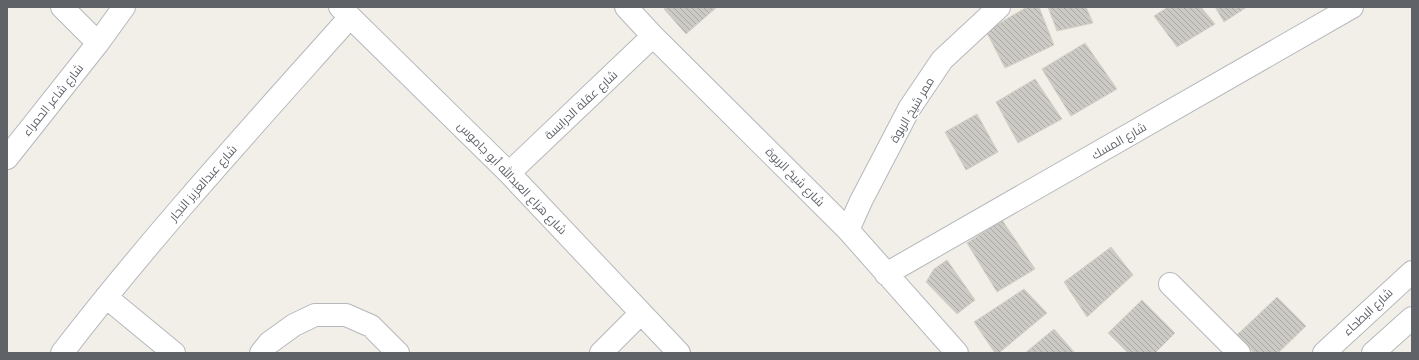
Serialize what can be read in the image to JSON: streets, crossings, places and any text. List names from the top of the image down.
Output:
{
  "streets": {
    "street": [
      "شارع شاعر الحمراء",
      "شارع عقلة الدرابسة",
      "ممر شيخ الربوة",
      "شارع المسك",
      "شارع شيخ الربوة",
      "شارع هزاع العبدالله أبو جاموس",
      "شارع عبدالعزيز النجار",
      "شارع البطحاء"
    ]
  },
  "crossings": [
    ["شارع عقلة الدرابسة", "شارع شيخ الربوة"],
    ["شارع عقلة الدرابسة", "شارع هزاع العبدالله أبو جاموس"],
    ["ممر شيخ الربوة", "شارع شيخ الربوة"],
    ["شارع المسك", "شارع شيخ الربوة"],
    ["شارع هزاع العبدالله أبو جاموس", "شارع عبدالعزيز النجار"]
  ]
}
